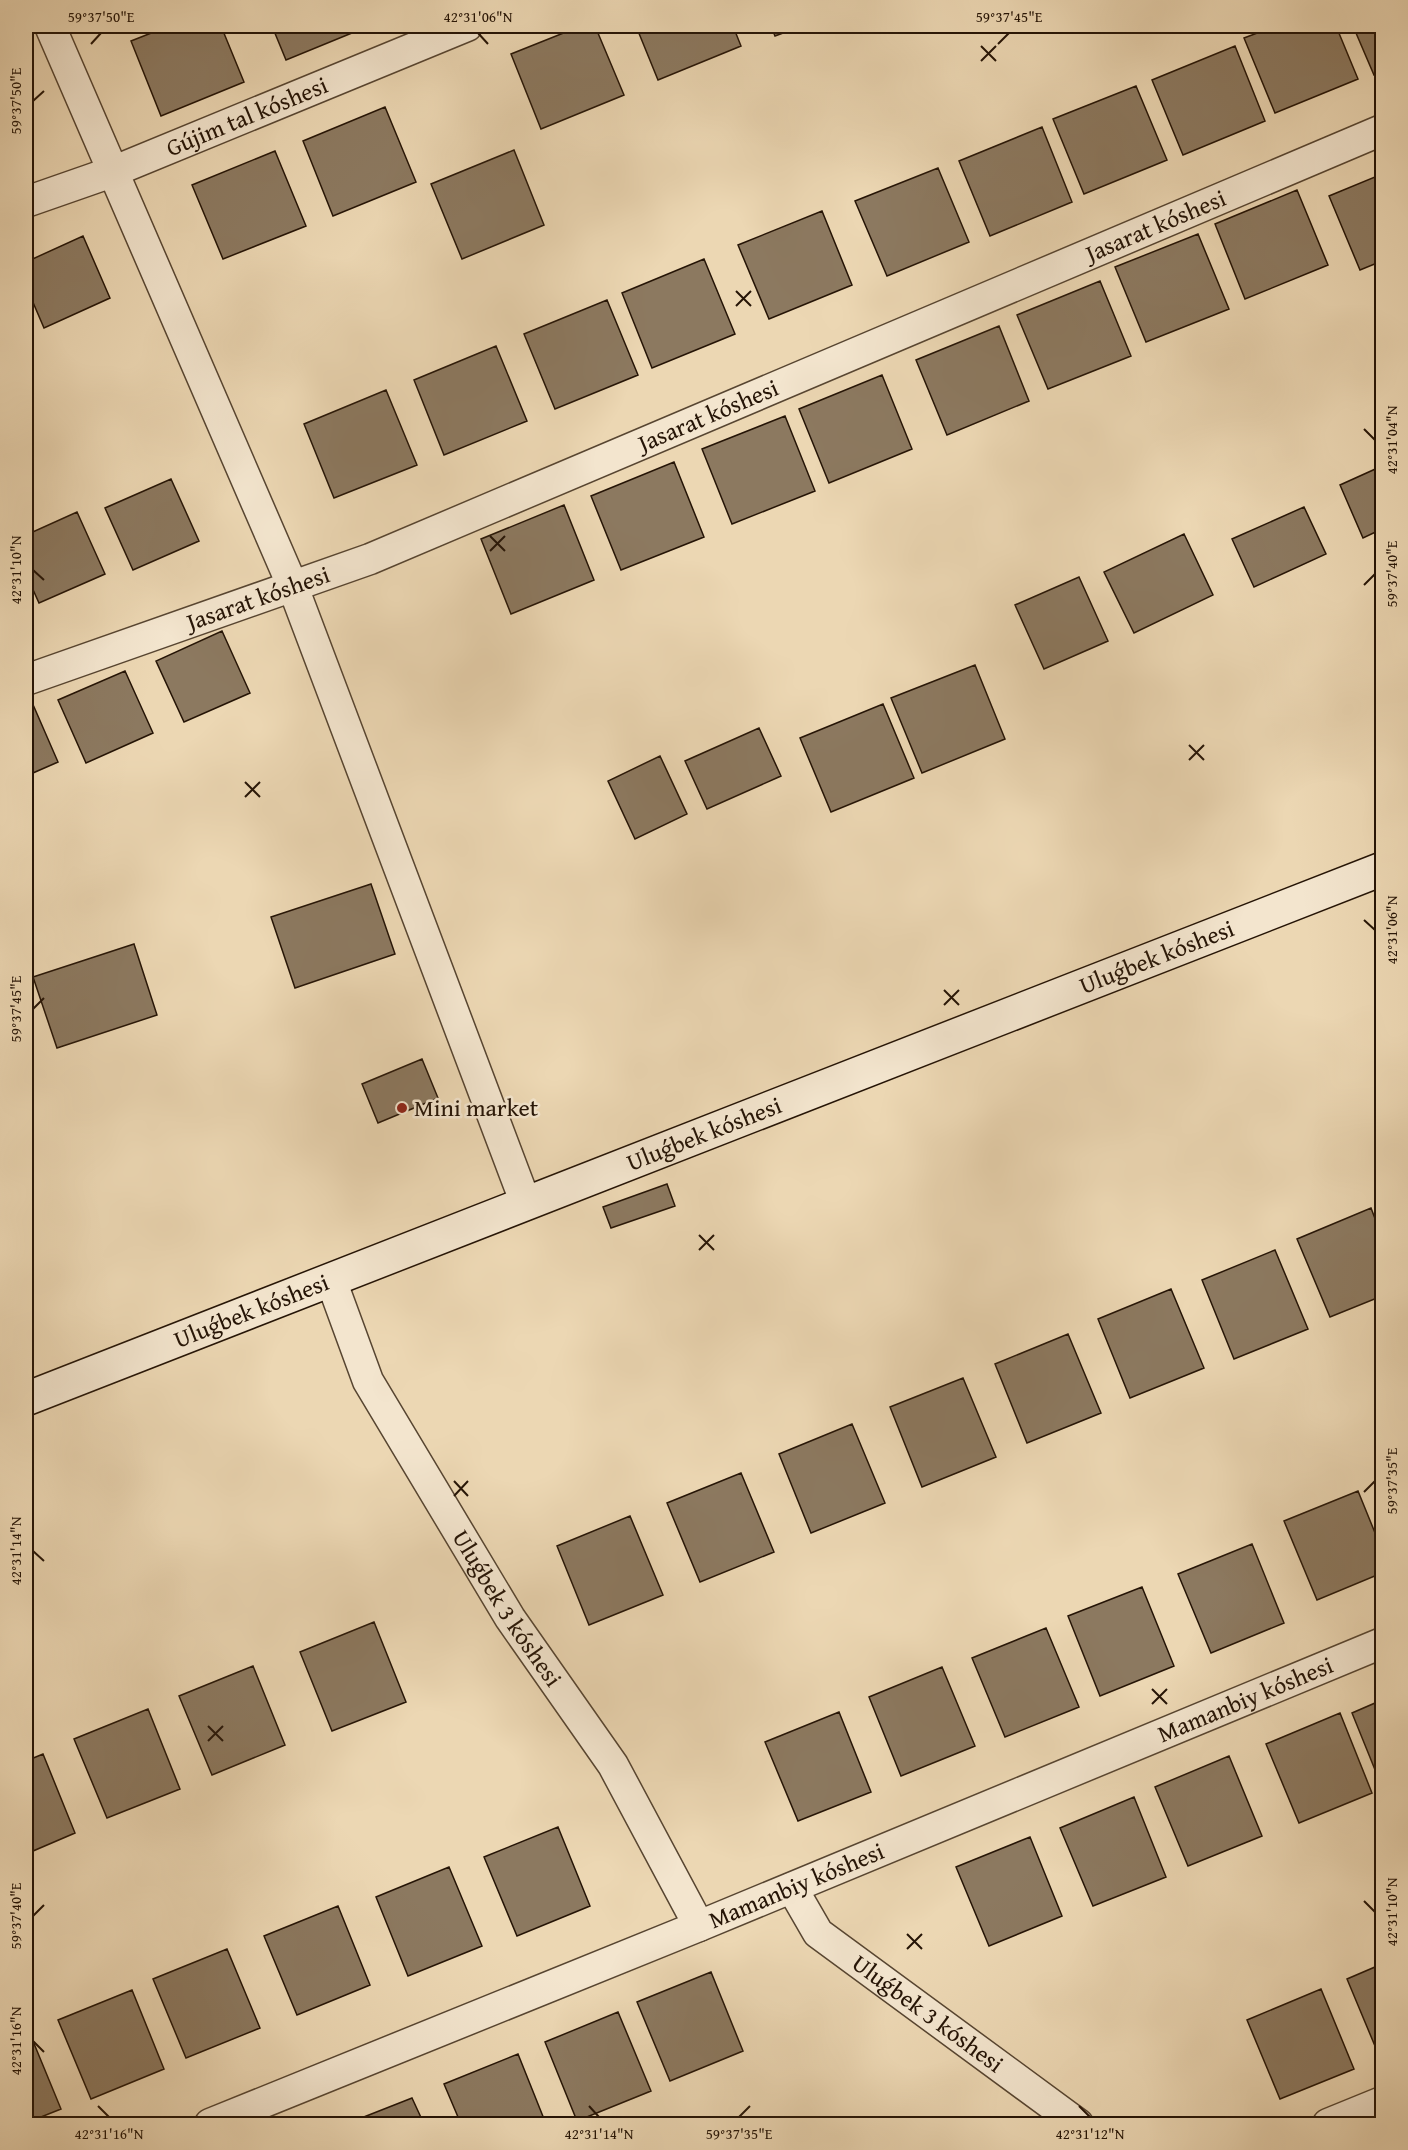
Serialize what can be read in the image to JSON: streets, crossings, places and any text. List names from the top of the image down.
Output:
{
  "streets": {
    "street": [
      "Gújim tal kóshesi",
      "Jasarat kóshesi",
      "Uluǵbek kóshesi",
      "Uluǵbek 3 kóshesi",
      "Mamanbiy kóshesi"
    ]
  },
  "crossings": [
    ["Uluǵbek kóshesi", "Uluǵbek 3 kóshesi"],
    ["Uluǵbek 3 kóshesi", "Mamanbiy kóshesi"]
  ],
  "places": ["Mini market"],
  "coordinates": [
    "59°37'50\"E",
    "42°31'06\"N",
    "59°37'45\"E",
    "42°31'04\"N",
    "42°31'10\"N",
    "59°37'40\"E",
    "59°37'35\"E",
    "42°31'14\"N",
    "42°31'16\"N",
    "42°31'12\"N"
  ]
}
